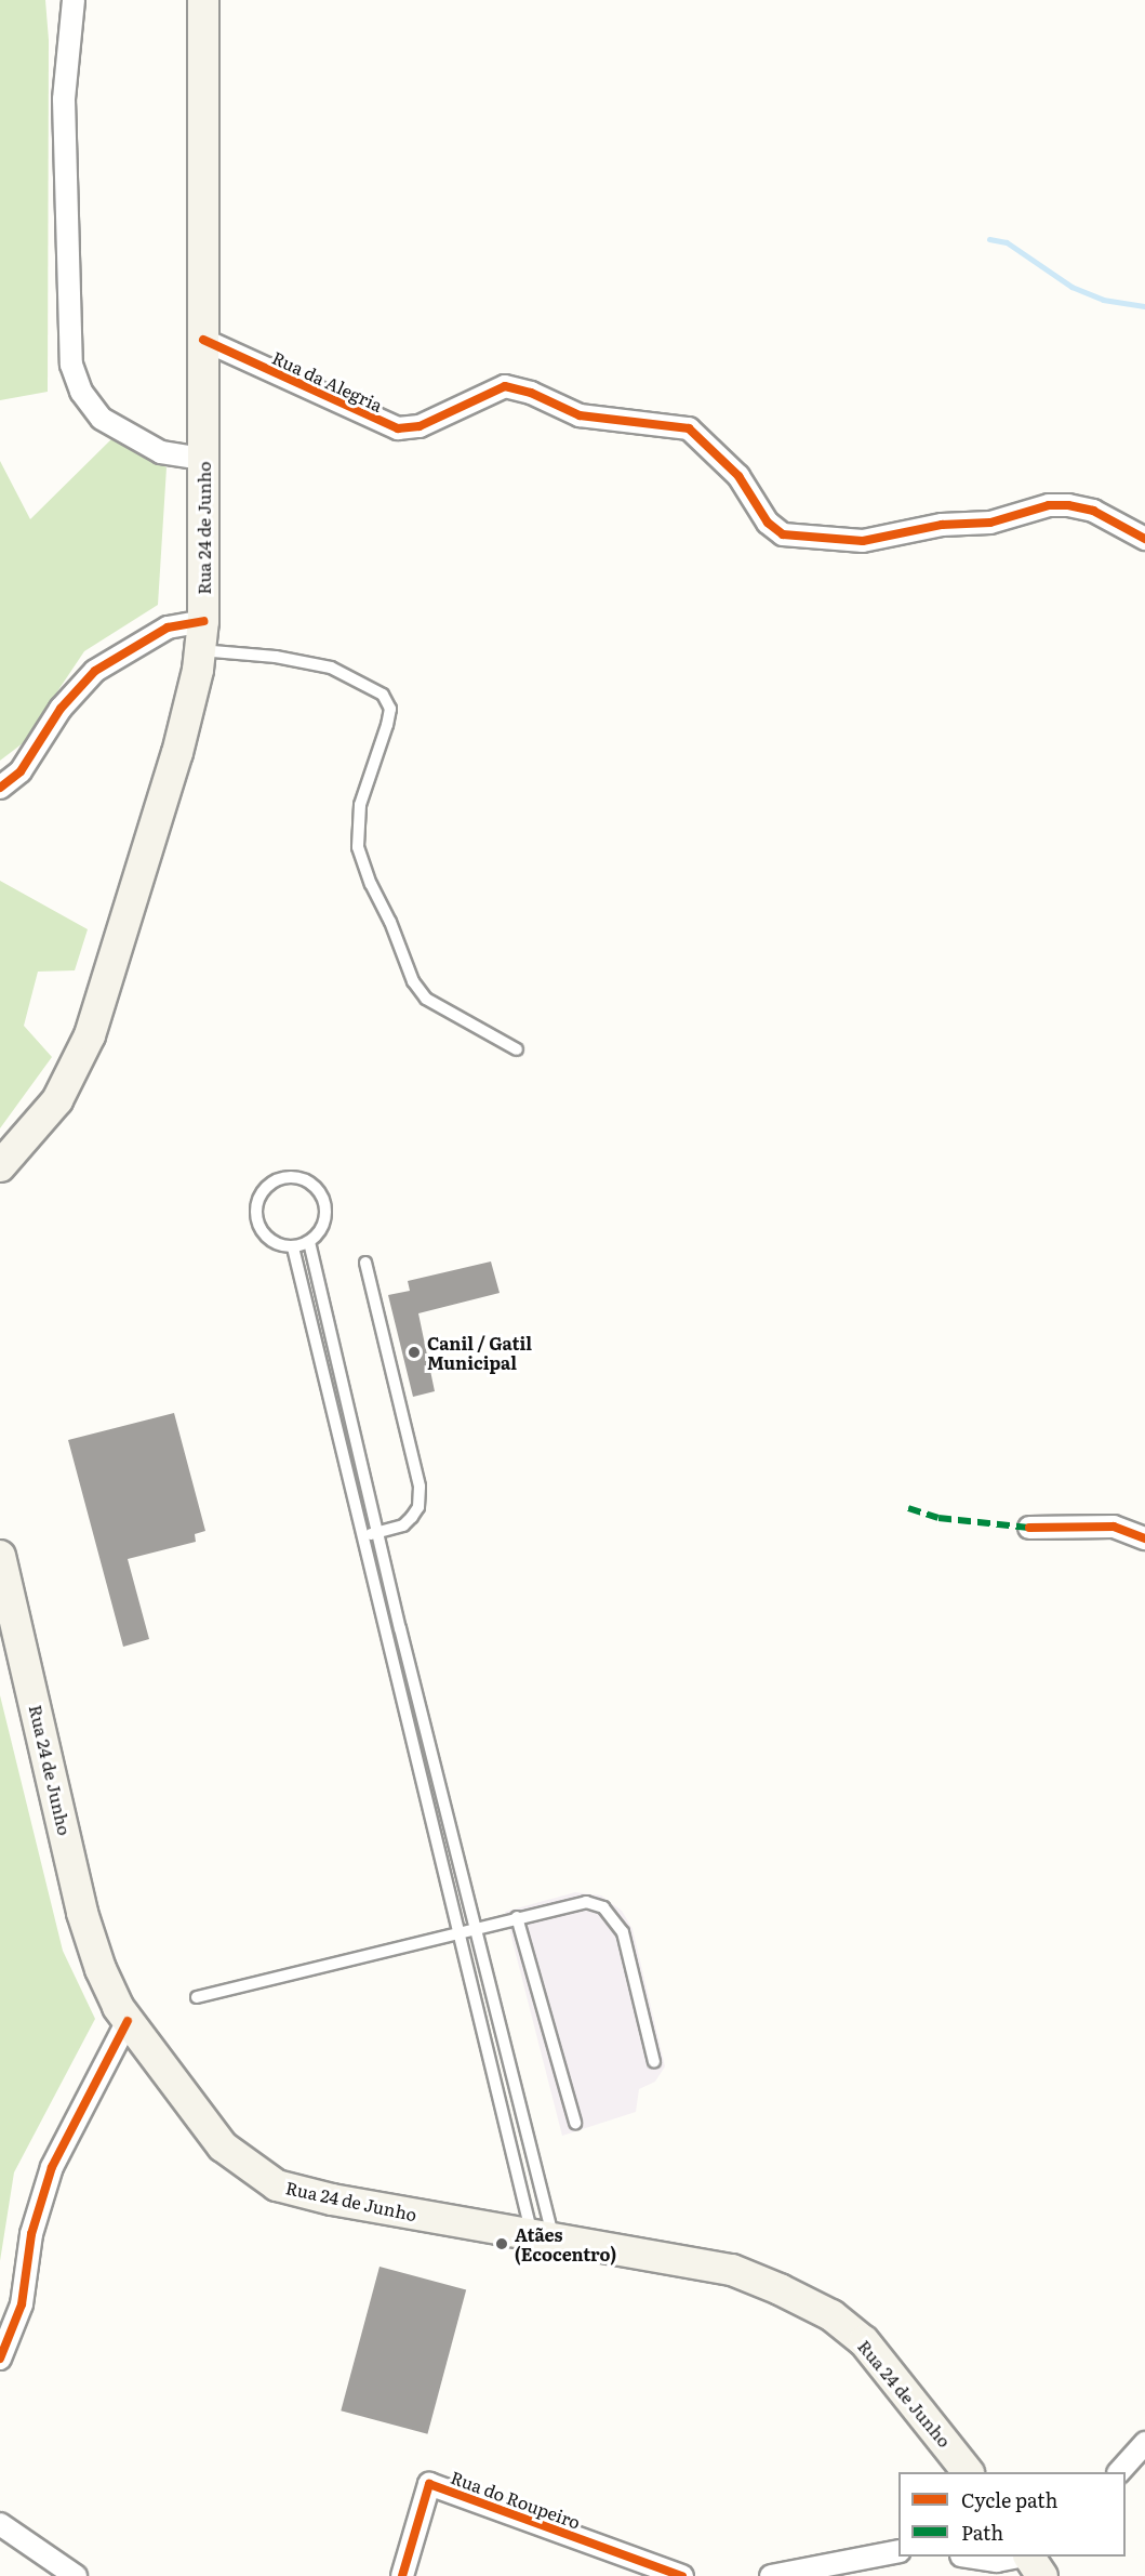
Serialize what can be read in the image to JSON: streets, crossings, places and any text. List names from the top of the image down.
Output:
{
  "streets": {
    "main road": ["Rua 24 de Junho"],
    "street": ["Rua da Alegria", "Rua do Roupeiro"]
  },
  "crossings": [
    ["Rua da Alegria", "Rua 24 de Junho"]
  ],
  "places": ["Canil / Gatil Municipal", "Atães (Ecocentro)"],
  "legend": ["Cycle path", "Path"]
}
